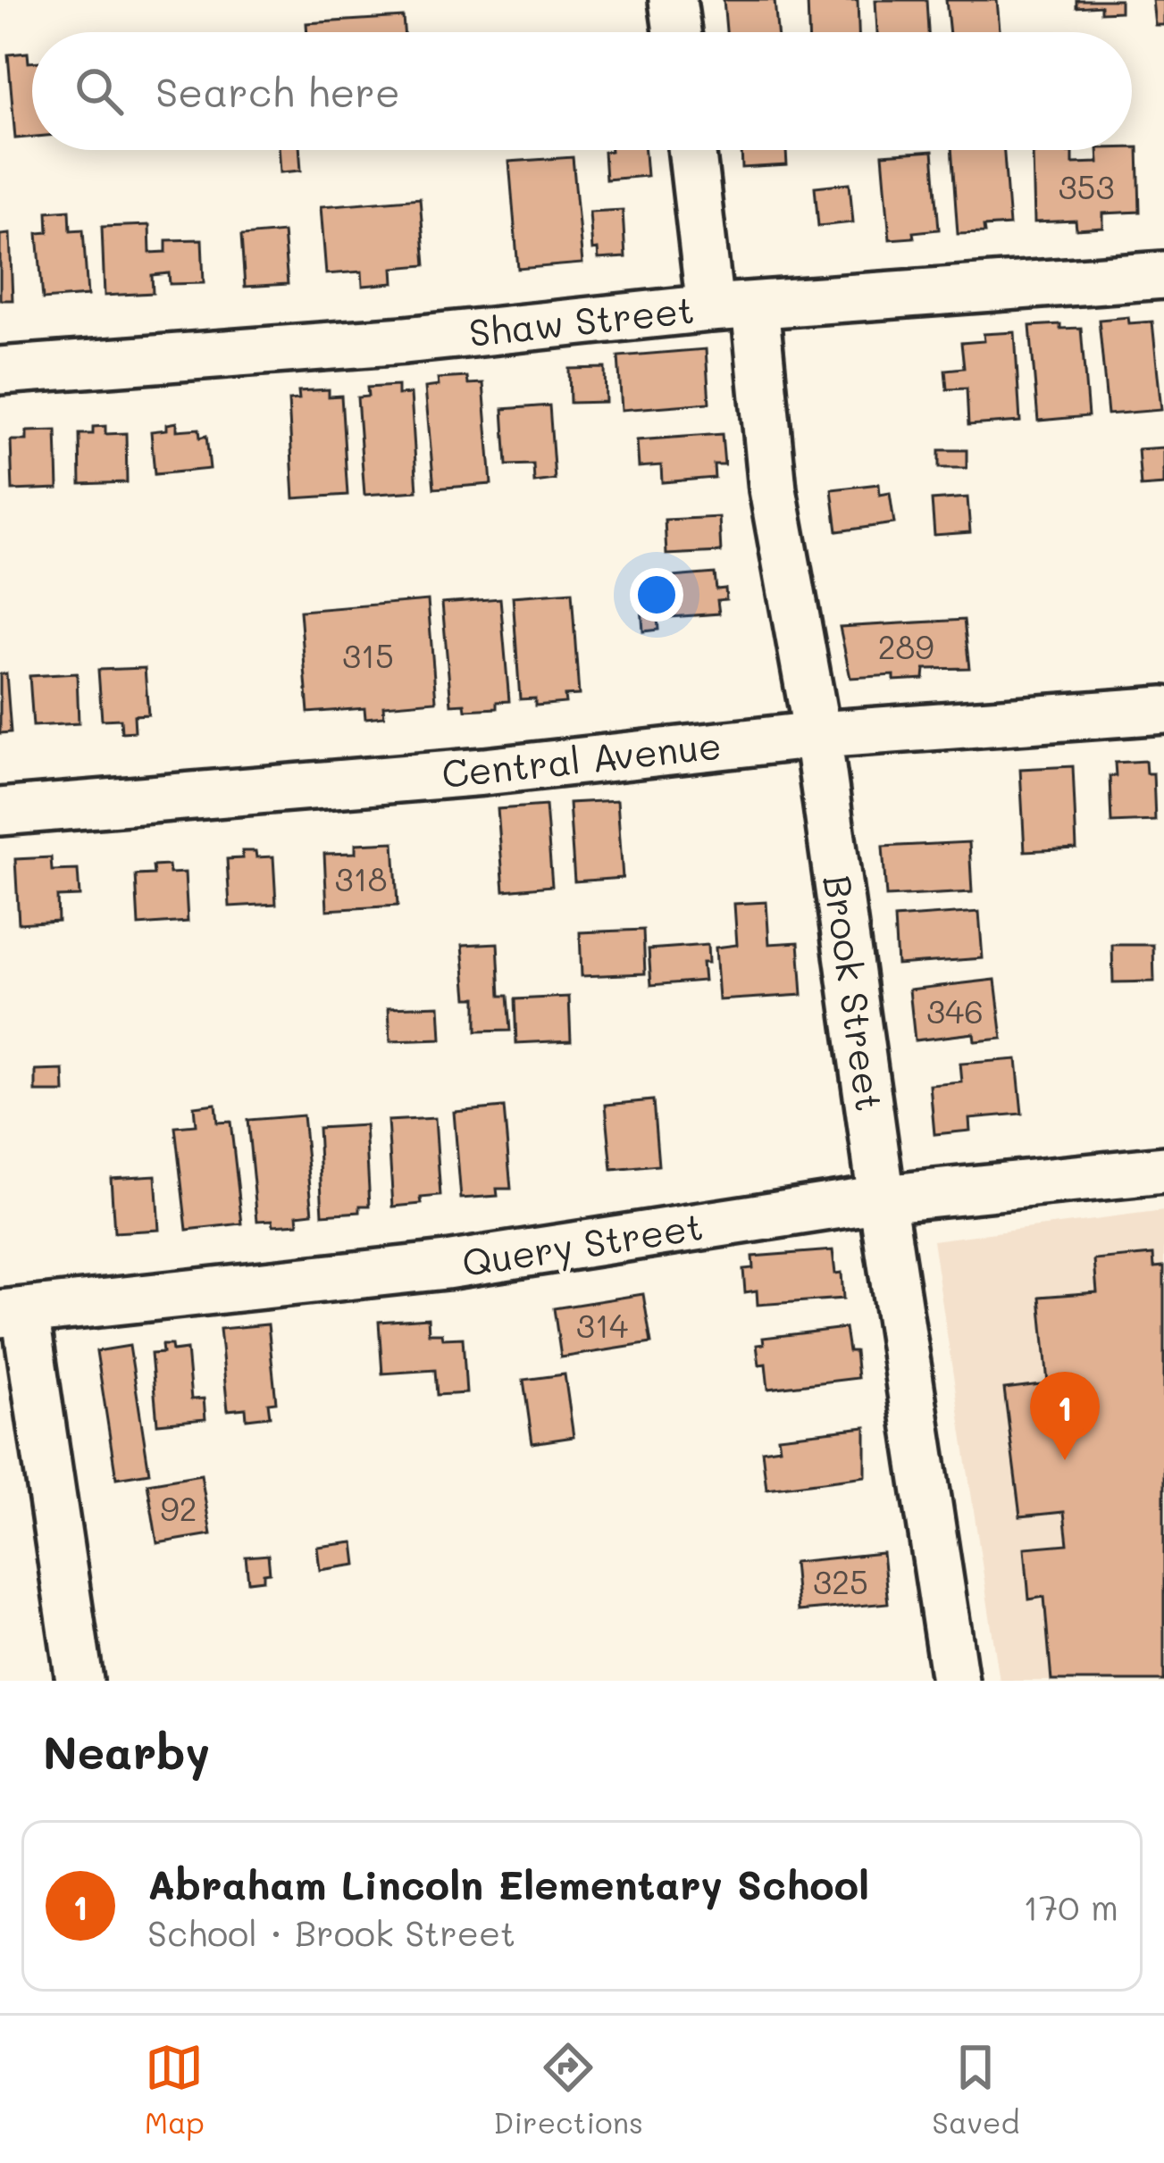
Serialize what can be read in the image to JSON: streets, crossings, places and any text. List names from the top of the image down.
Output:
{
  "streets": {
    "street": [
      "Shaw Street",
      "Central Avenue",
      "Brook Street",
      "Query Street"
    ]
  },
  "crossings": [
    ["Shaw Street", "Brook Street"],
    ["Central Avenue", "Brook Street"],
    ["Brook Street", "Query Street"]
  ],
  "house_numbers": [
    "353",
    "289",
    "315",
    "318",
    "346",
    "314",
    "92",
    "325"
  ],
  "page": {
    "search": "Search here",
    "pins": "1",
    "heading": "Nearby",
    "list": [
      {
        "mark": "1",
        "name": "Abraham Lincoln Elementary School",
        "note": "School · Brook Street",
        "value": "170 m"
      }
    ],
    "nav": ["Map", "Directions", "Saved"]
  }
}
